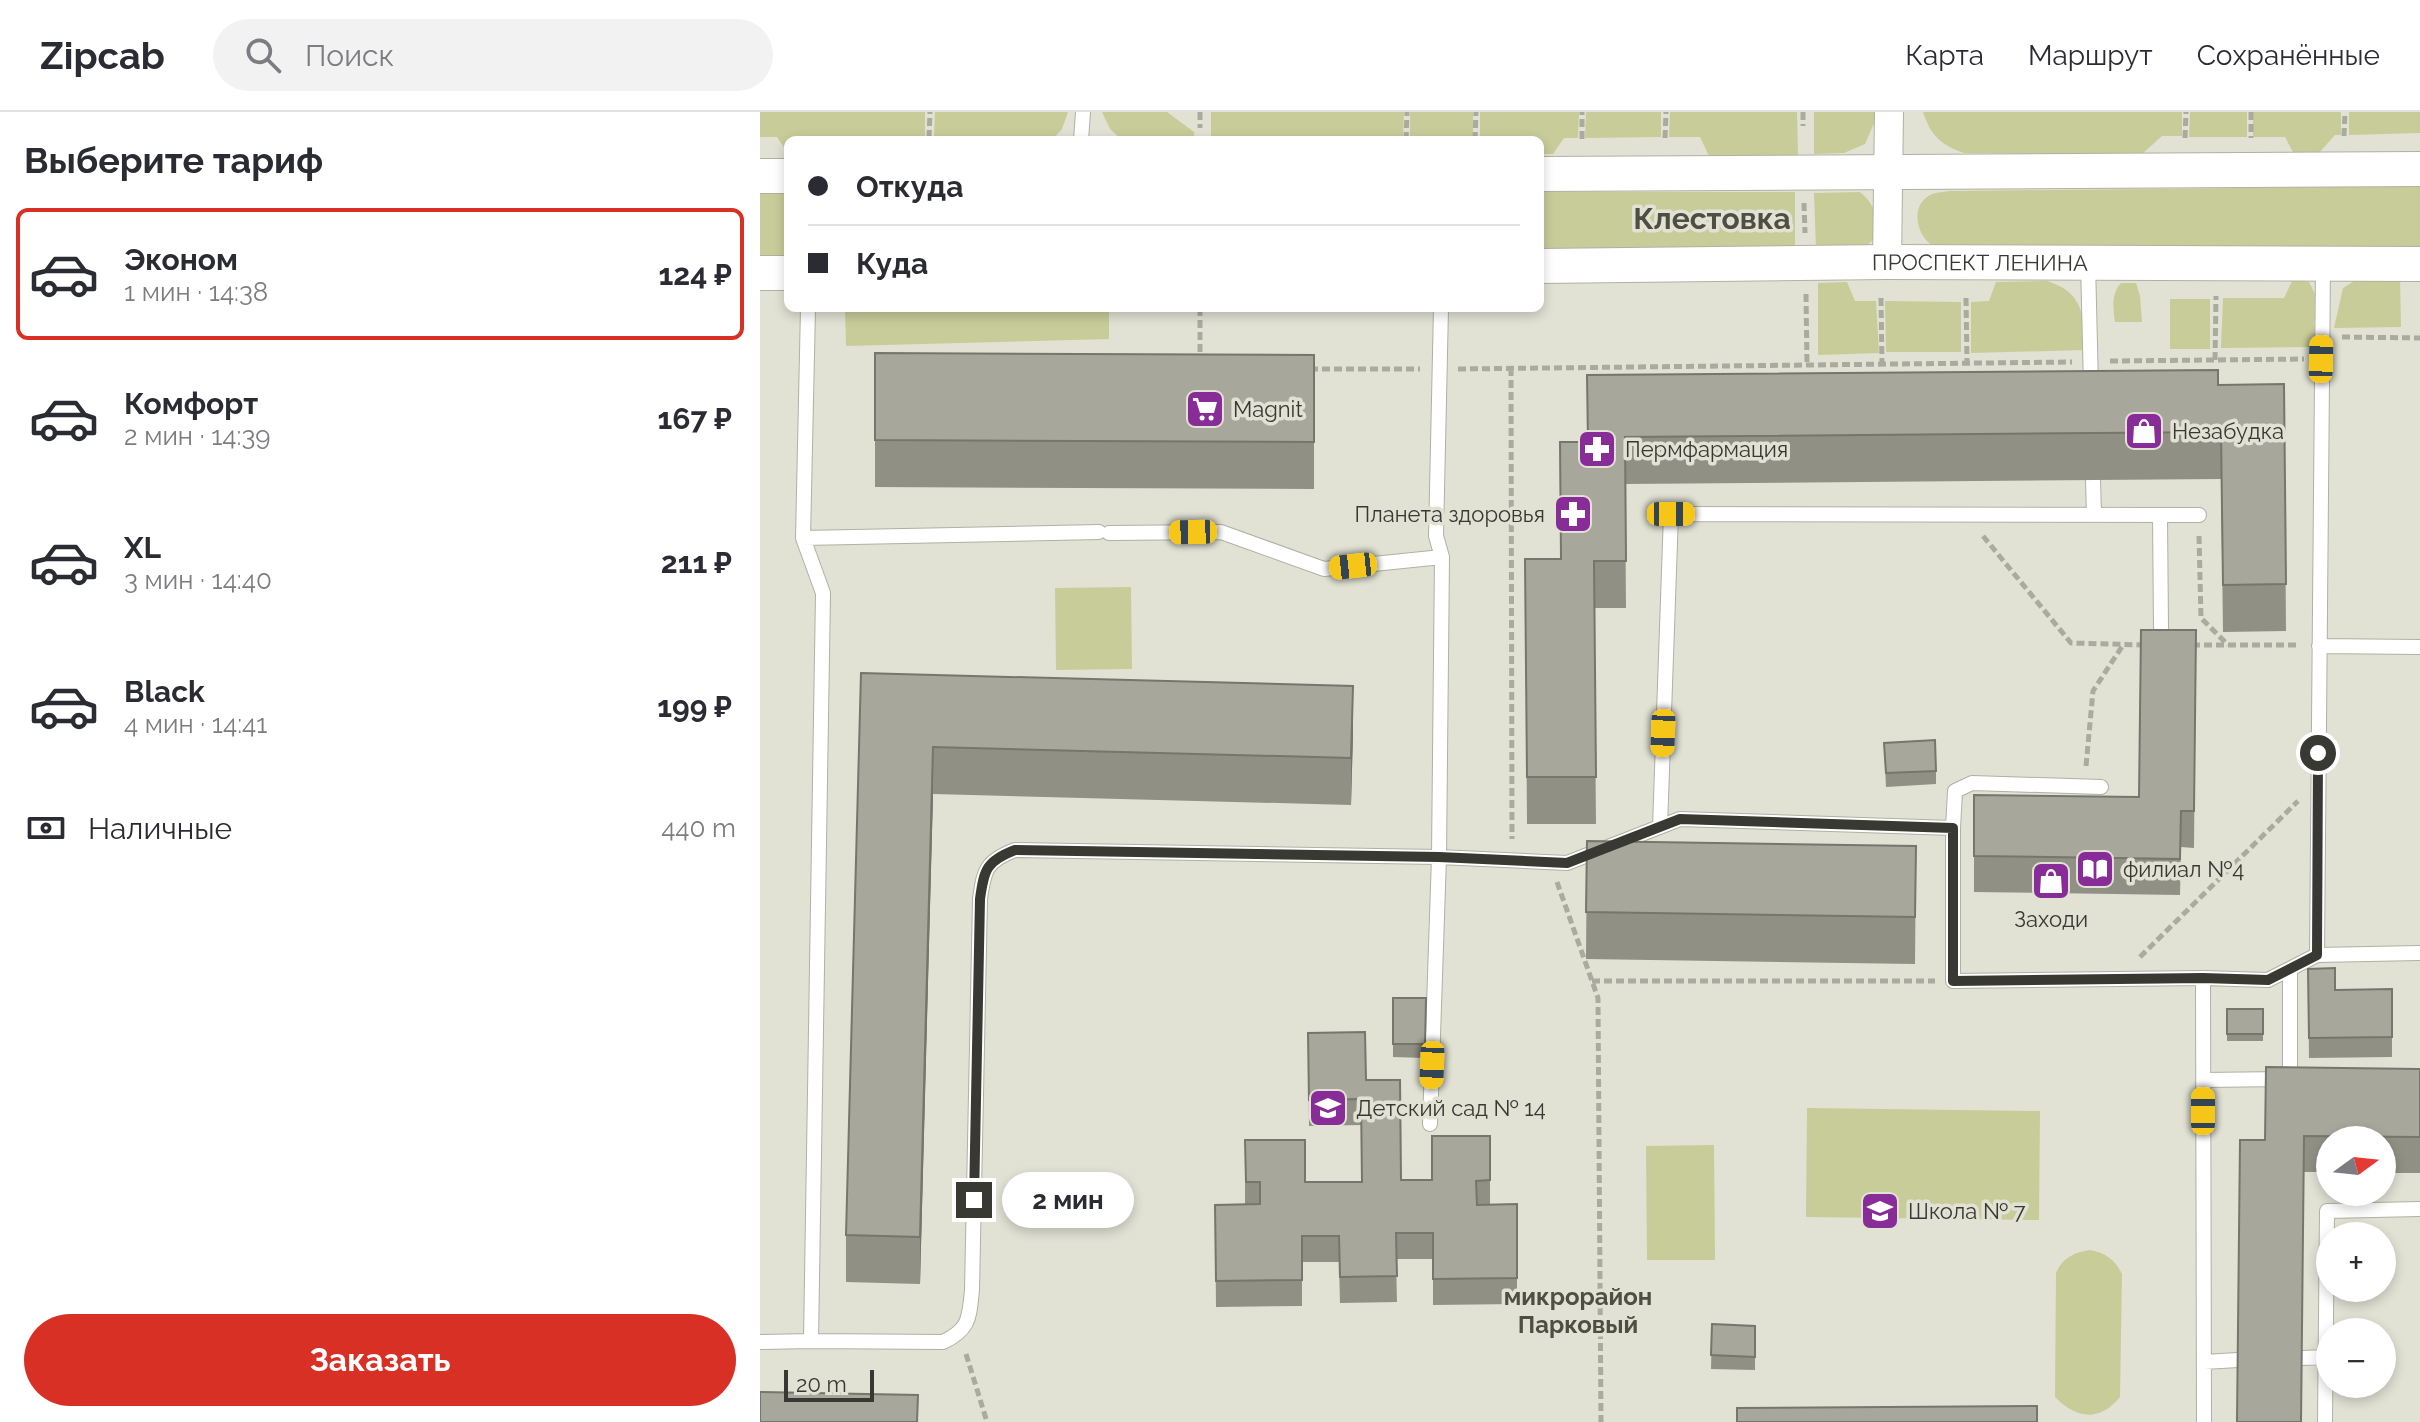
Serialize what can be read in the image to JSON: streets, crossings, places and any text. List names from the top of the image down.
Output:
{
  "streets": {
    "street": ["ПРОСПЕКТ ЛЕНИНА"]
  },
  "districts": ["Клестовка", "микрорайон Парковый"],
  "places": {
    "supermarket": ["Magnit"],
    "shop": ["Незабудка", "Заходи"],
    "pharmacy": ["Пермфармация", "Планета здоровья"],
    "library": ["филиал №4"],
    "school or university": ["Детский сад № 14", "Школа № 7"]
  },
  "scale_bar": "20 m",
  "north": "right",
  "page": {
    "header": "Zipcab",
    "search": "Поиск",
    "nav": ["Карта", "Маршрут", "Сохранённые"],
    "heading": "Выберите тариф",
    "banner": ["Откуда", "Куда"],
    "list": [
      {
        "name": "Эконом",
        "note": "1 мин · 14:38",
        "value": "124 ₽"
      },
      {
        "name": "Комфорт",
        "note": "2 мин · 14:39",
        "value": "167 ₽"
      },
      {
        "name": "XL",
        "note": "3 мин · 14:40",
        "value": "211 ₽"
      },
      {
        "name": "Black",
        "note": "4 мин · 14:41",
        "value": "199 ₽"
      }
    ],
    "pay": ["Наличные", "440 m"],
    "map_buttons": ["+", "−"],
    "bubble": "2 мин",
    "buttons": "Заказать",
    "scale": "20 m"
  }
}
